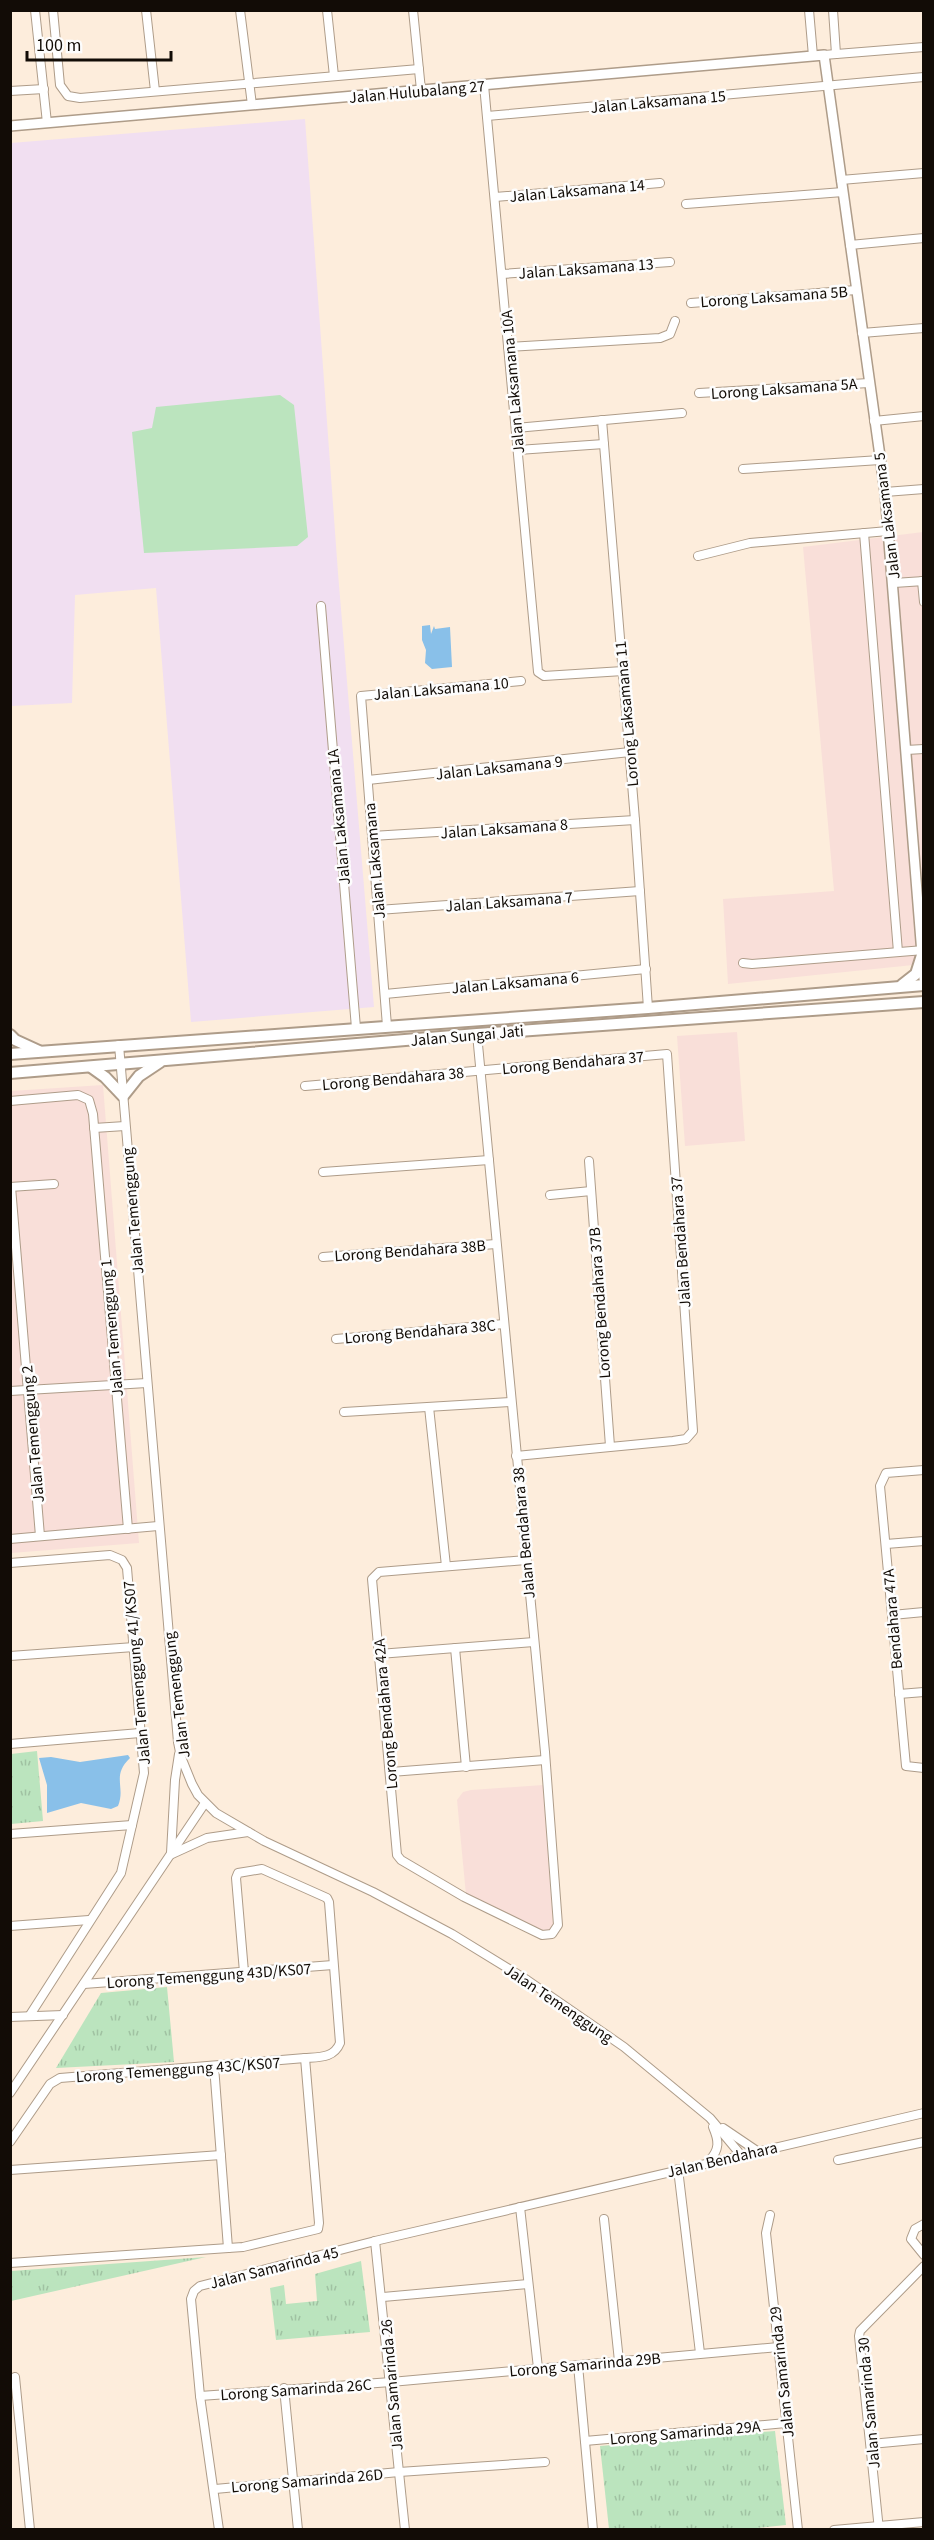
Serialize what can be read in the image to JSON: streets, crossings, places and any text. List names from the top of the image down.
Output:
{
  "streets": {
    "main road": ["Jalan Sungai Jati"],
    "street": [
      "Jalan Hulubalang 27",
      "Jalan Laksamana 15",
      "Jalan Laksamana 14",
      "Jalan Laksamana 13",
      "Lorong Laksamana 5B",
      "Jalan Laksamana 10A",
      "Lorong Laksamana 5A",
      "Jalan Laksamana 5",
      "Jalan Laksamana 10",
      "Lorong Laksamana 11",
      "Jalan Laksamana 9",
      "Jalan Laksamana 1A",
      "Jalan Laksamana 8",
      "Jalan Laksamana",
      "Jalan Laksamana 7",
      "Jalan Laksamana 6",
      "Lorong Bendahara 37",
      "Lorong Bendahara 38",
      "Jalan Temenggung",
      "Jalan Bendahara 37",
      "Lorong Bendahara 38B",
      "Lorong Bendahara 37B",
      "Jalan Temenggung 1",
      "Lorong Bendahara 38C",
      "Jalan Temenggung 2",
      "Jalan Bendahara 38",
      "Bendahara 47A",
      "Jalan Temenggung 41/KS07",
      "Lorong Bendahara 42A",
      "Lorong Temenggung 43D/KS07",
      "Lorong Temenggung 43C/KS07",
      "Jalan Bendahara",
      "Jalan Samarinda 45",
      "Lorong Samarinda 29B",
      "Jalan Samarinda 29",
      "Jalan Samarinda 26",
      "Lorong Samarinda 26C",
      "Jalan Samarinda 30",
      "Lorong Samarinda 29A",
      "Lorong Samarinda 26D"
    ]
  },
  "crossings": [
    ["Jalan Hulubalang 27", "Jalan Laksamana 10A"],
    ["Jalan Hulubalang 27", "Jalan Laksamana 5"],
    ["Jalan Laksamana 15", "Jalan Laksamana 10A"],
    ["Jalan Laksamana 15", "Jalan Laksamana 5"],
    ["Jalan Laksamana 14", "Jalan Laksamana 10A"],
    ["Jalan Laksamana 13", "Jalan Laksamana 10A"],
    ["Lorong Laksamana 5B", "Jalan Laksamana 5"],
    ["Jalan Laksamana 10A", "Lorong Laksamana 11"],
    ["Lorong Laksamana 5A", "Jalan Laksamana 5"],
    ["Jalan Laksamana 10", "Jalan Laksamana"],
    ["Lorong Laksamana 11", "Jalan Laksamana 9"],
    ["Lorong Laksamana 11", "Jalan Laksamana 8"],
    ["Lorong Laksamana 11", "Jalan Laksamana 7"],
    ["Lorong Laksamana 11", "Jalan Laksamana 6"],
    ["Lorong Laksamana 11", "Jalan Sungai Jati"],
    ["Jalan Laksamana 9", "Jalan Laksamana"],
    ["Jalan Laksamana 1A", "Jalan Sungai Jati"],
    ["Jalan Laksamana 8", "Jalan Laksamana"],
    ["Jalan Laksamana", "Jalan Laksamana 7"],
    ["Jalan Laksamana", "Jalan Laksamana 6"],
    ["Jalan Laksamana", "Jalan Sungai Jati"],
    ["Jalan Sungai Jati", "Jalan Temenggung"],
    ["Jalan Sungai Jati", "Jalan Bendahara 38"],
    ["Lorong Bendahara 37", "Lorong Bendahara 38"],
    ["Lorong Bendahara 37", "Jalan Bendahara 37"],
    ["Lorong Bendahara 37", "Jalan Bendahara 38"],
    ["Lorong Bendahara 38", "Jalan Bendahara 38"],
    ["Jalan Temenggung", "Jalan Bendahara"],
    ["Jalan Bendahara 37", "Lorong Bendahara 37B"],
    ["Lorong Bendahara 38B", "Jalan Bendahara 38"],
    ["Lorong Bendahara 38C", "Jalan Bendahara 38"],
    ["Jalan Bendahara 38", "Lorong Bendahara 42A"],
    ["Lorong Temenggung 43D/KS07", "Lorong Temenggung 43C/KS07"],
    ["Jalan Bendahara", "Jalan Samarinda 45"],
    ["Jalan Samarinda 45", "Jalan Samarinda 26"],
    ["Jalan Samarinda 45", "Lorong Samarinda 26C"],
    ["Jalan Samarinda 45", "Lorong Samarinda 26D"],
    ["Lorong Samarinda 29B", "Jalan Samarinda 29"],
    ["Lorong Samarinda 29B", "Jalan Samarinda 26"],
    ["Lorong Samarinda 29B", "Lorong Samarinda 26C"],
    ["Jalan Samarinda 29", "Lorong Samarinda 29A"],
    ["Jalan Samarinda 26", "Lorong Samarinda 26C"],
    ["Jalan Samarinda 26", "Lorong Samarinda 26D"]
  ],
  "scale_bar": "100 m"
}
